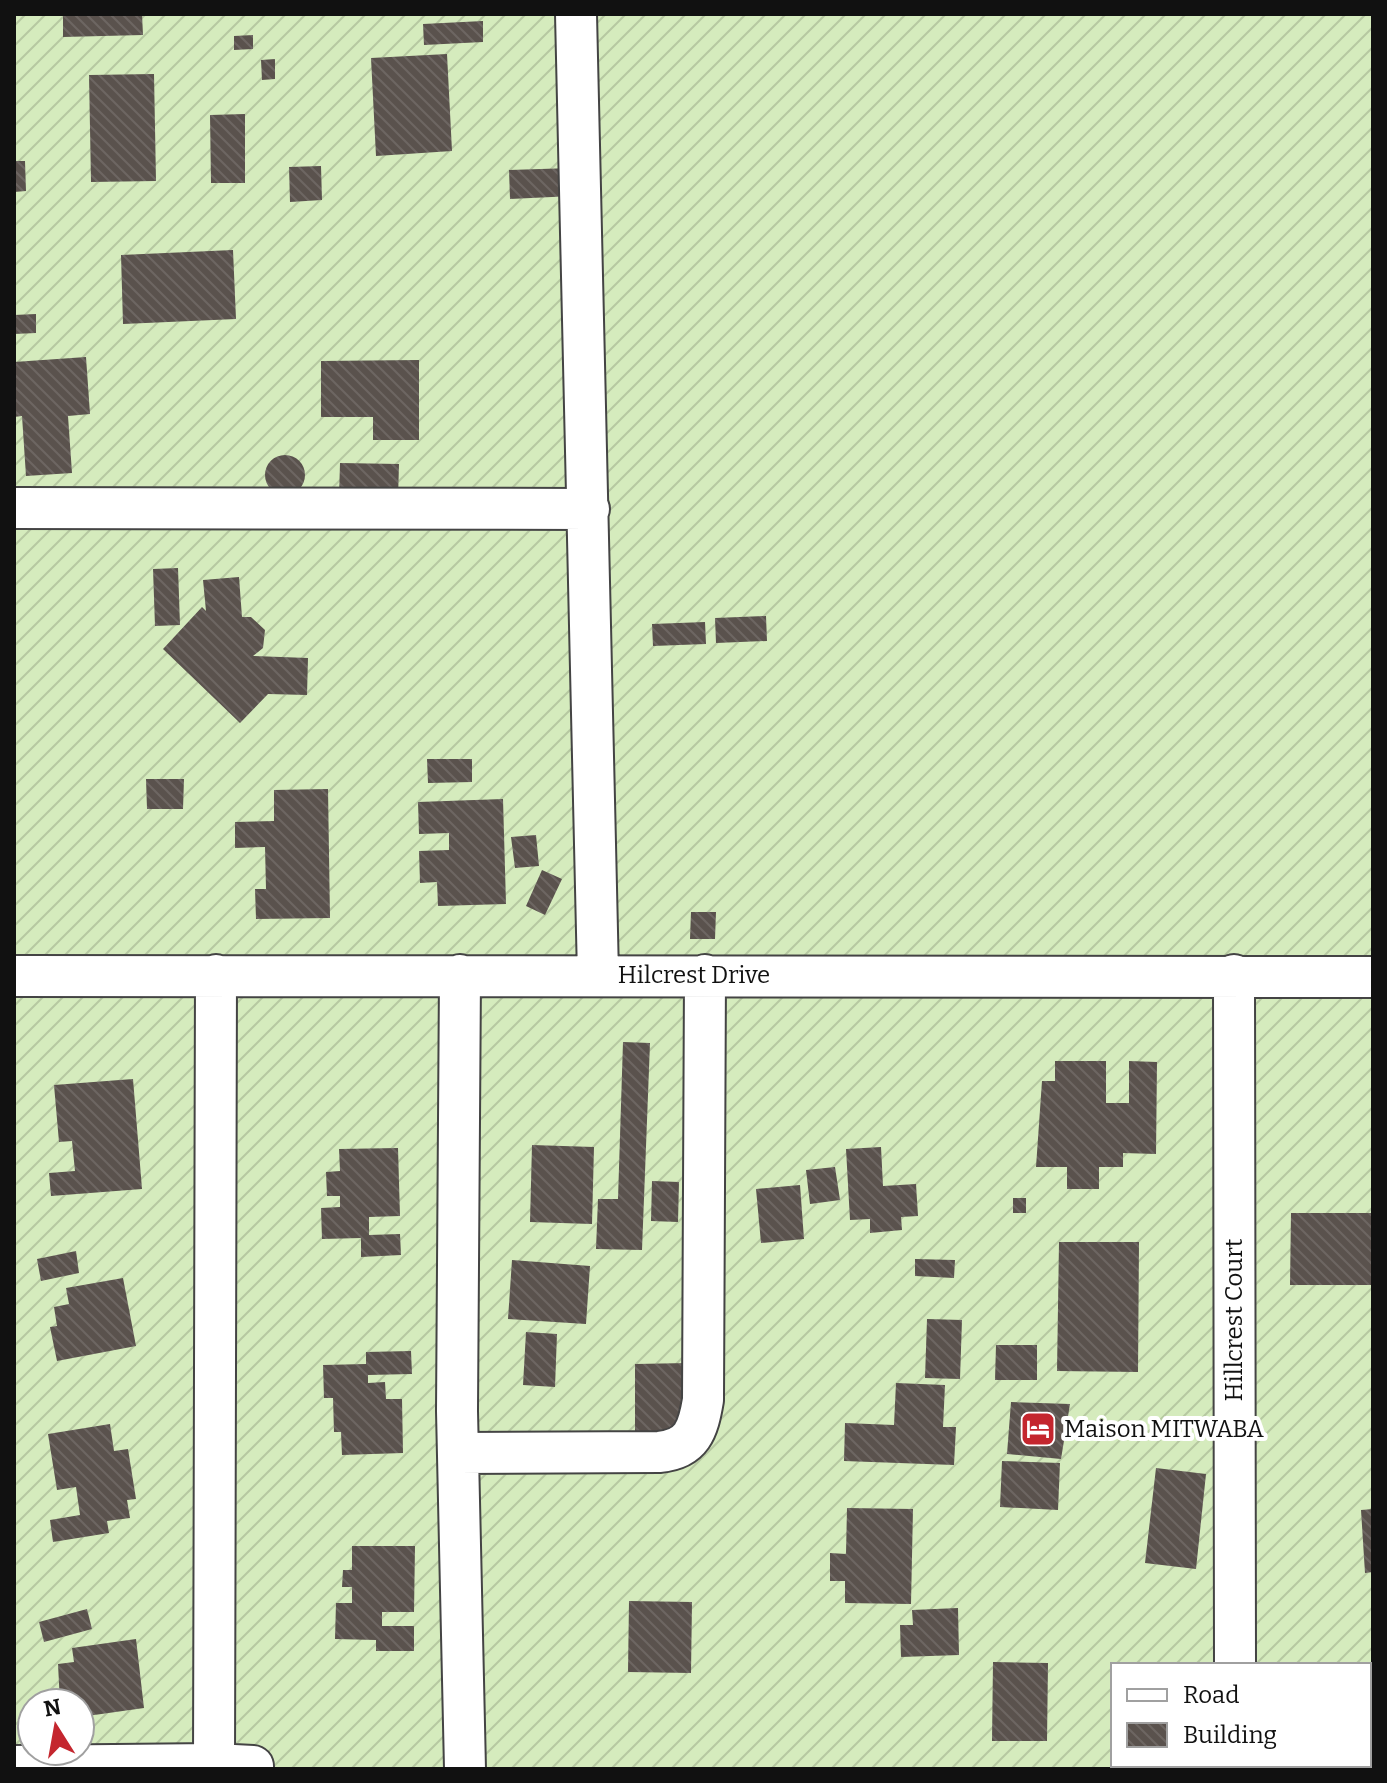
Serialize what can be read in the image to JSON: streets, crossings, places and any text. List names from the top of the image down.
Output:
{
  "streets": {
    "street": ["Hilcrest Drive", "Hillcrest Court"]
  },
  "crossings": [
    ["Hilcrest Drive", "Hillcrest Court"]
  ],
  "places": {
    "hotel": ["Maison MITWABA"]
  },
  "legend": ["Road", "Building"],
  "north": "top"
}
